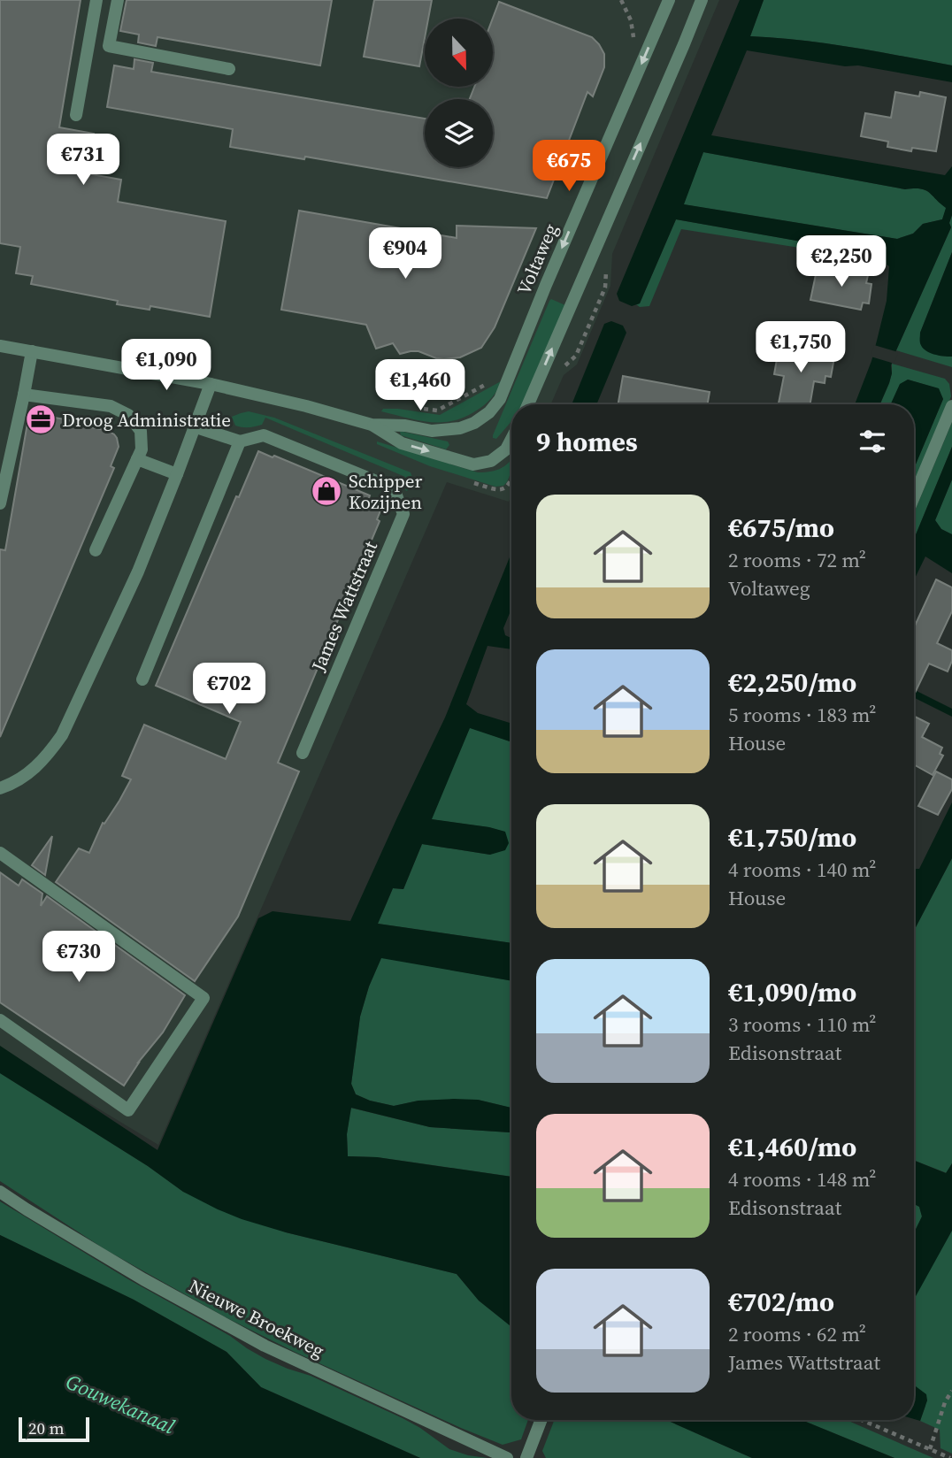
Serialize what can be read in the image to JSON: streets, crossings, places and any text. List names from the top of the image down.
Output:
{
  "streets": {
    "street": ["Voltaweg", "James Wattstraat", "Nieuwe Broekweg"]
  },
  "water": ["Gouwekanaal"],
  "places": {
    "office": ["Droog Administratie"],
    "shop": ["Schipper Kozijnen"]
  },
  "scale_bar": "20 m",
  "north": "bottom",
  "page": {
    "price": [
      "€731",
      "€675",
      "€904",
      "€2,250",
      "€1,750",
      "€1,090",
      "€1,460",
      "€702",
      "€730"
    ],
    "heading": "9 homes",
    "list": [
      {
        "name": "€675/mo",
        "note": "2 rooms · 72 m² · Voltaweg"
      },
      {
        "name": "€2,250/mo",
        "note": "5 rooms · 183 m² · House"
      },
      {
        "name": "€1,750/mo",
        "note": "4 rooms · 140 m² · House"
      },
      {
        "name": "€1,090/mo",
        "note": "3 rooms · 110 m² · Edisonstraat"
      },
      {
        "name": "€1,460/mo",
        "note": "4 rooms · 148 m² · Edisonstraat"
      },
      {
        "name": "€702/mo",
        "note": "2 rooms · 62 m² · James Wattstraat"
      }
    ],
    "scale": "20 m"
  }
}
